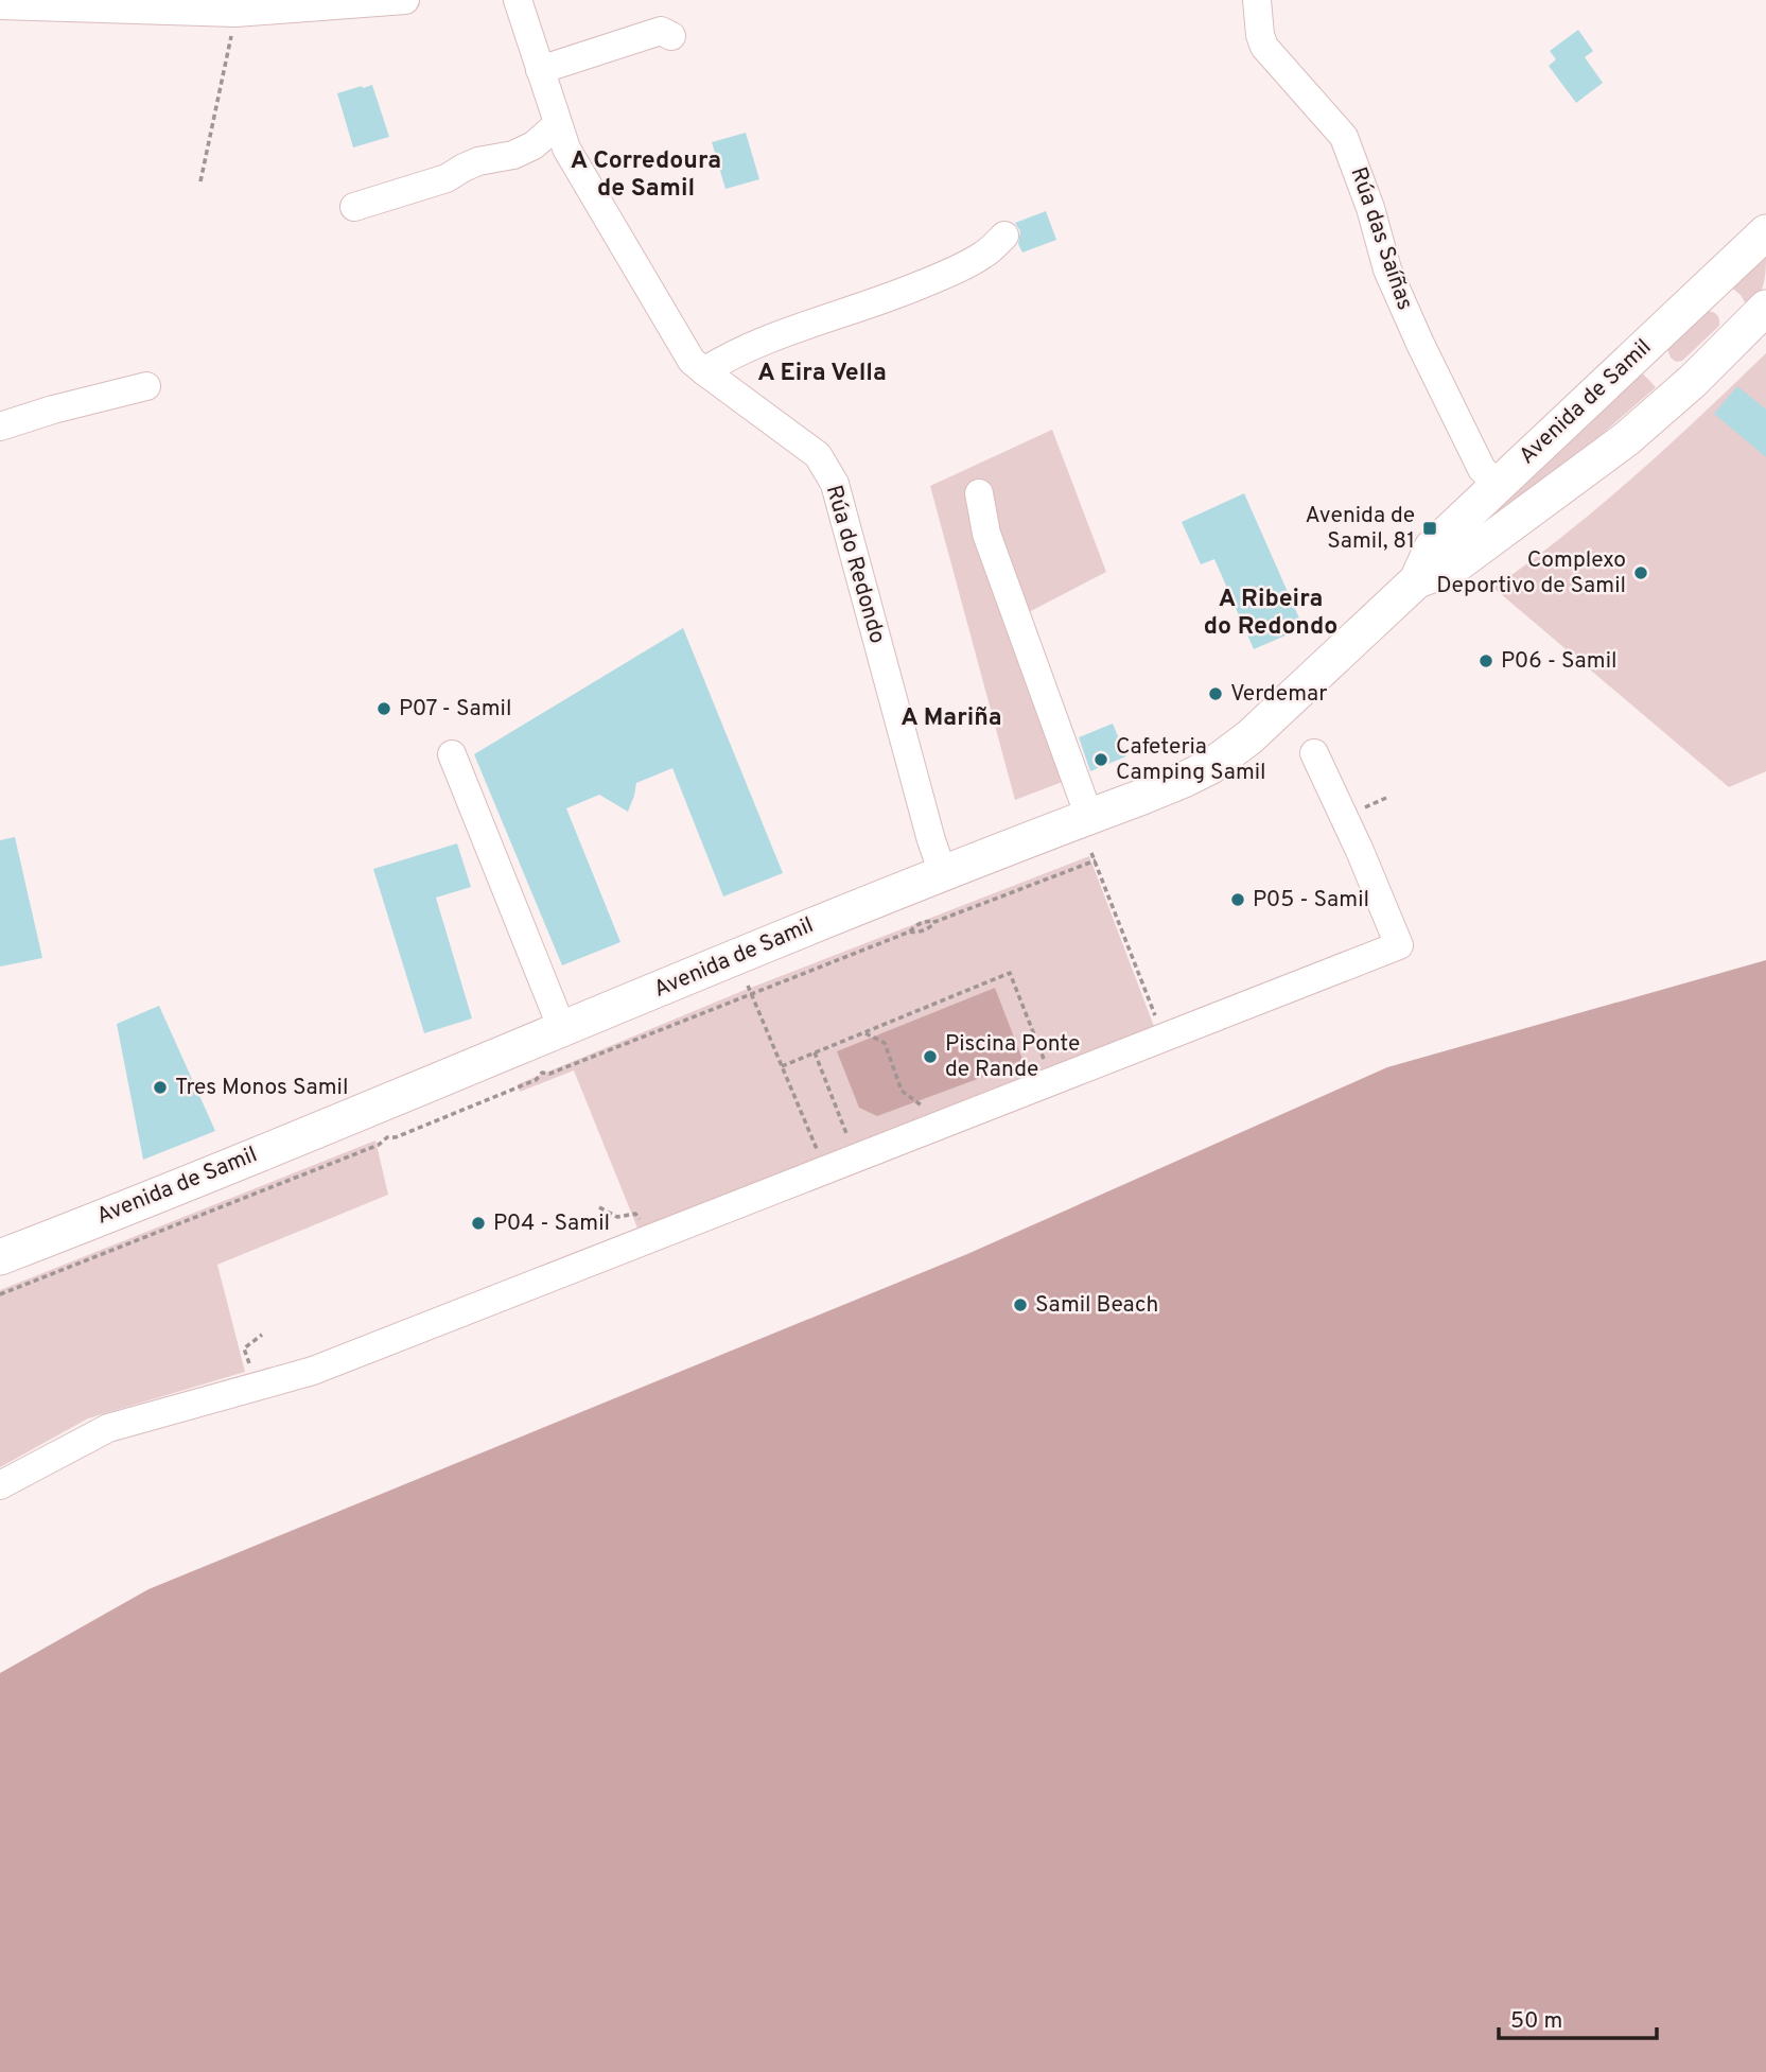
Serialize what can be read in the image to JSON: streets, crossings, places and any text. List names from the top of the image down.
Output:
{
  "streets": {
    "main road": ["Avenida de Samil"],
    "street": ["Rúa das Saíñas", "Rúa do Redondo"]
  },
  "crossings": [
    ["Rúa das Saíñas", "Avenida de Samil"],
    ["Avenida de Samil", "Rúa do Redondo"]
  ],
  "districts": [
    "A Corredoura de Samil",
    "A Eira Vella",
    "A Ribeira do Redondo",
    "A Mariña"
  ],
  "places": {
    "transit": ["Avenida de Samil, 81"],
    "other": [
      "Complexo Deportivo de Samil",
      "P06 - Samil",
      "Verdemar",
      "P07 - Samil",
      "Cafeteria Camping Samil",
      "P05 - Samil",
      "Piscina Ponte de Rande",
      "Tres Monos Samil",
      "P04 - Samil",
      "Samil Beach"
    ]
  },
  "scale_bar": "50 m"
}
